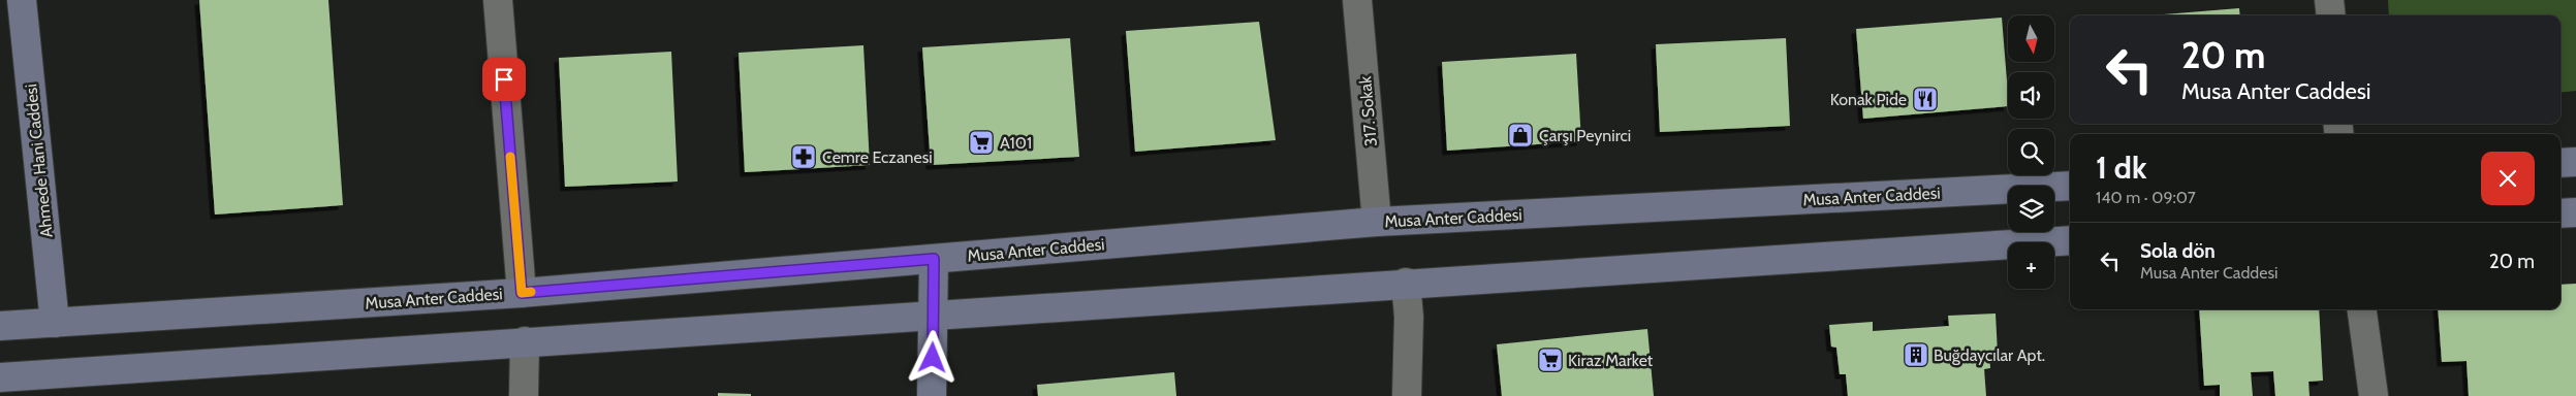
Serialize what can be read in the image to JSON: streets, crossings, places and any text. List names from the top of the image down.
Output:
{
  "streets": {
    "main road": ["Ahmede Hani Caddesi", "Musa Anter Caddesi"],
    "street": ["317. Sokak"]
  },
  "crossings": [
    ["317. Sokak", "Musa Anter Caddesi"],
    ["Ahmede Hani Caddesi", "Musa Anter Caddesi"]
  ],
  "places": {
    "restaurant": ["Konak Pide"],
    "shop": ["Çarşı Peynirci"],
    "supermarket": ["A101", "Kiraz Market"],
    "pharmacy": ["Cemre Eczanesi"],
    "building": ["Buğdaycılar Apt."]
  },
  "north": "bottom",
  "page": {
    "map_buttons": "+",
    "turn": ["20 m", "Musa Anter Caddesi"],
    "heading": ["1 dk", "140 m · 09:07"],
    "list": [
      {
        "name": "Sola dön",
        "note": "Musa Anter Caddesi",
        "value": "20 m"
      }
    ]
  }
}
